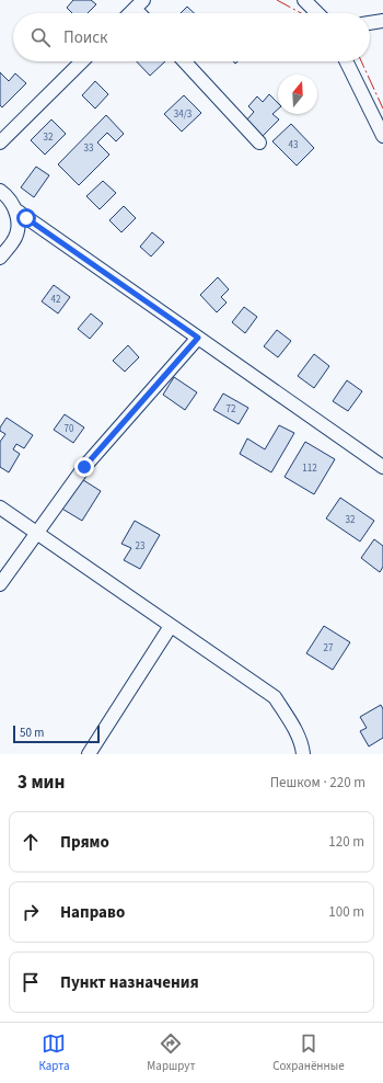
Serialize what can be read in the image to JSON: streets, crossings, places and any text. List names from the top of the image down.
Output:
{
  "house_numbers": [
    "34/3",
    "32",
    "43",
    "33",
    "42",
    "72",
    "70",
    "112",
    "32",
    "23",
    "27"
  ],
  "scale_bar": "50 m",
  "north": "top",
  "page": {
    "search": "Поиск",
    "scale": "50 m",
    "heading": ["3 мин", "Пешком · 220 m"],
    "list": [
      ["Прямо", "120 m"],
      ["Направо", "100 m"],
      "Пункт назначения"
    ],
    "nav": ["Карта", "Маршрут", "Сохранённые"]
  }
}
